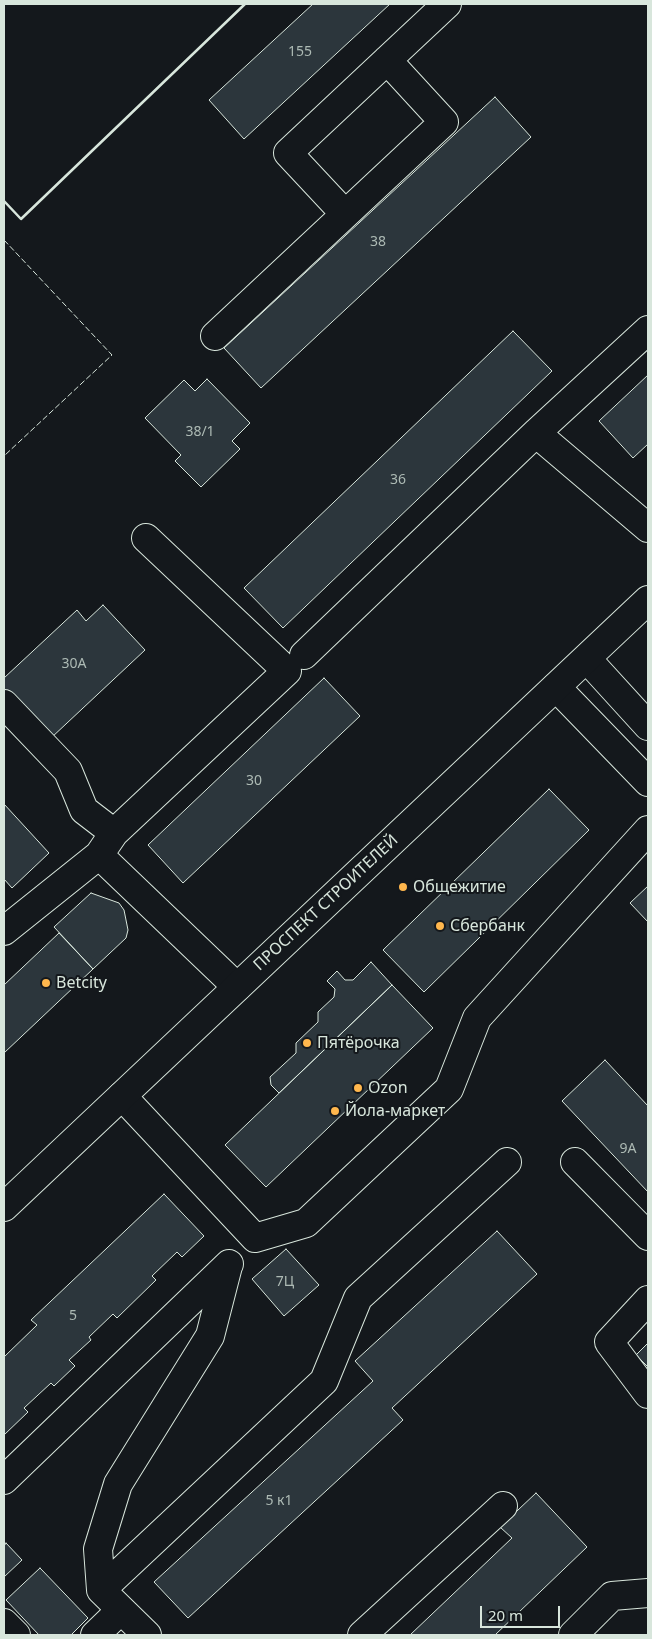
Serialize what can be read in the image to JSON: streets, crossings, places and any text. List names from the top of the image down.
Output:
{
  "streets": {
    "main road": ["ПРОСПЕКТ СТРОИТЕЛЕЙ"]
  },
  "places": [
    "Общежитие",
    "Сбербанк",
    "Betcity",
    "Пятёрочка",
    "Ozon",
    "Йола-маркет"
  ],
  "house_numbers": [
    "155",
    "38",
    "38/1",
    "36",
    "30А",
    "30",
    "9А",
    "7Ц",
    "5",
    "5 к1"
  ],
  "scale_bar": "20 m"
}
